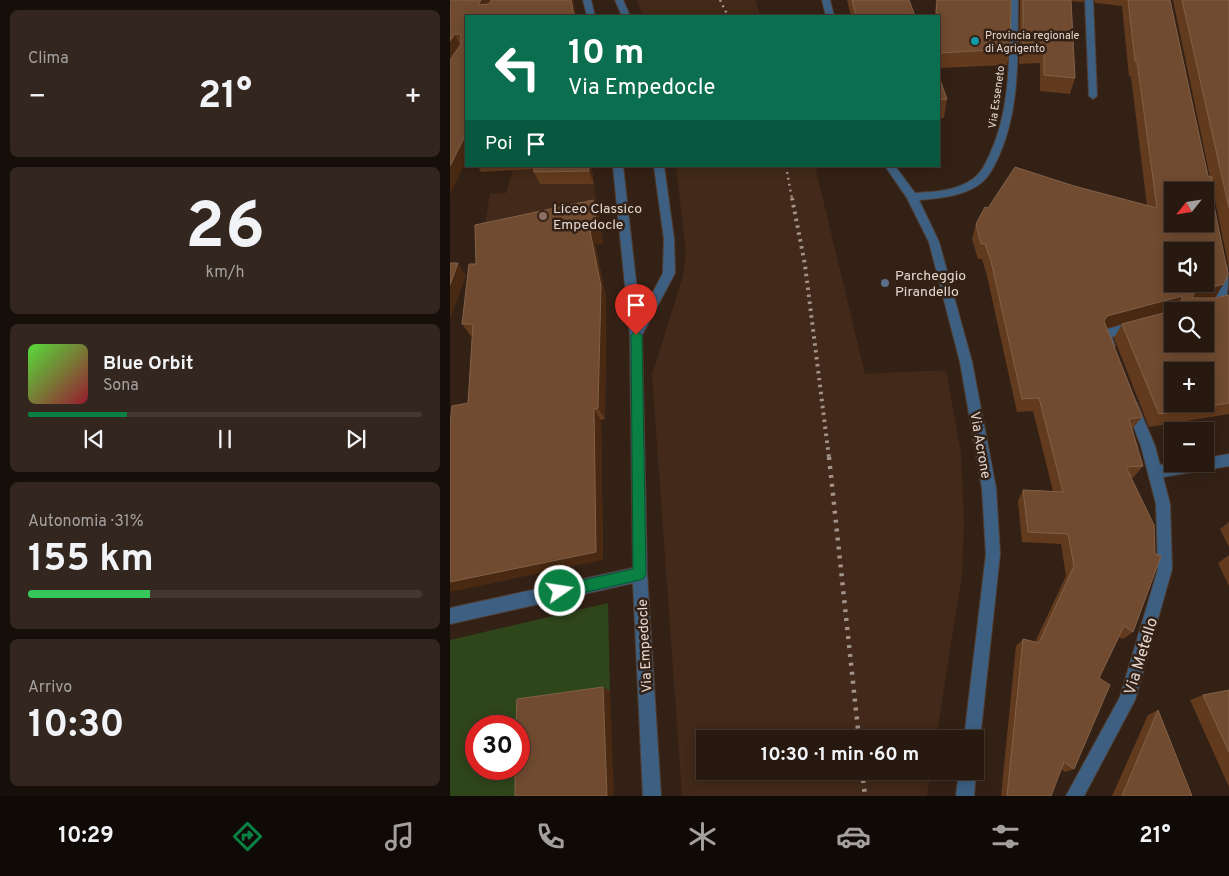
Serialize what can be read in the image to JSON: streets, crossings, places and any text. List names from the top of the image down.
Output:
{
  "streets": {
    "street": [
      "Via Esseneto",
      "Via Acrone",
      "Via Empedocle",
      "Via Metello"
    ]
  },
  "crossings": [
    ["Via Esseneto", "Via Acrone"]
  ],
  "places": ["Provincia regionale di Agrigento", "Liceo Classico Empedocle", "Parcheggio Pirandello"],
  "north": "bottom left",
  "page": {
    "tile": [
      "Clima",
      ["26", "km/h"],
      ["Autonomia · 31%", "155 km"],
      ["Arrivo", "10:30"]
    ],
    "turn": ["10 m", "Via Empedocle"],
    "heat": ["−", "21°", "+"],
    "then": "Poi",
    "map_buttons": ["+", "−"],
    "song": ["Blue Orbit", "Sona"],
    "limit": "30",
    "trip": "10:30 · 1 min · 60 m",
    "tabs": ["10:29", "21°"]
  }
}
